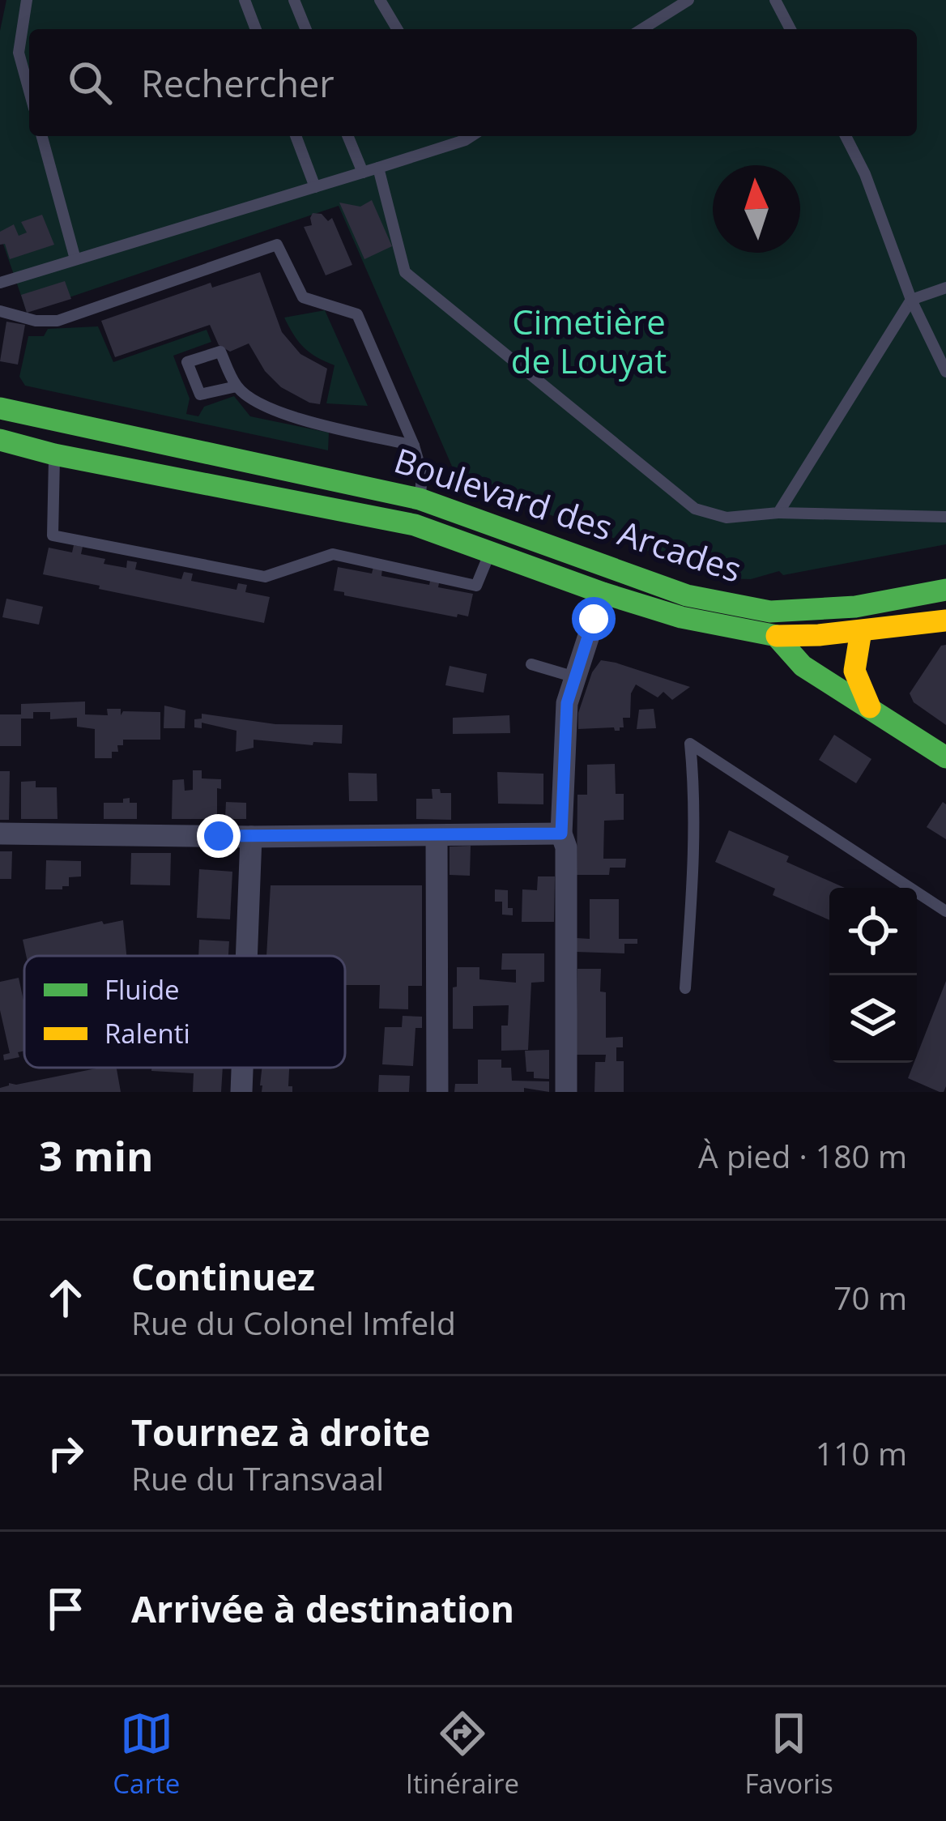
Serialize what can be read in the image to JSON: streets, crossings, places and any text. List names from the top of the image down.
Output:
{
  "streets": {
    "main road": ["Boulevard des Arcades"]
  },
  "parks": ["Cimetière de Louyat"],
  "legend": ["Fluide", "Ralenti"],
  "north": "top",
  "page": {
    "search": "Rechercher",
    "heading": ["3 min", "À pied · 180 m"],
    "list": [
      ["Continuez", "Rue du Colonel Imfeld", "70 m"],
      ["Tournez à droite", "Rue du Transvaal", "110 m"],
      "Arrivée à destination"
    ],
    "nav": ["Carte", "Itinéraire", "Favoris"]
  }
}
